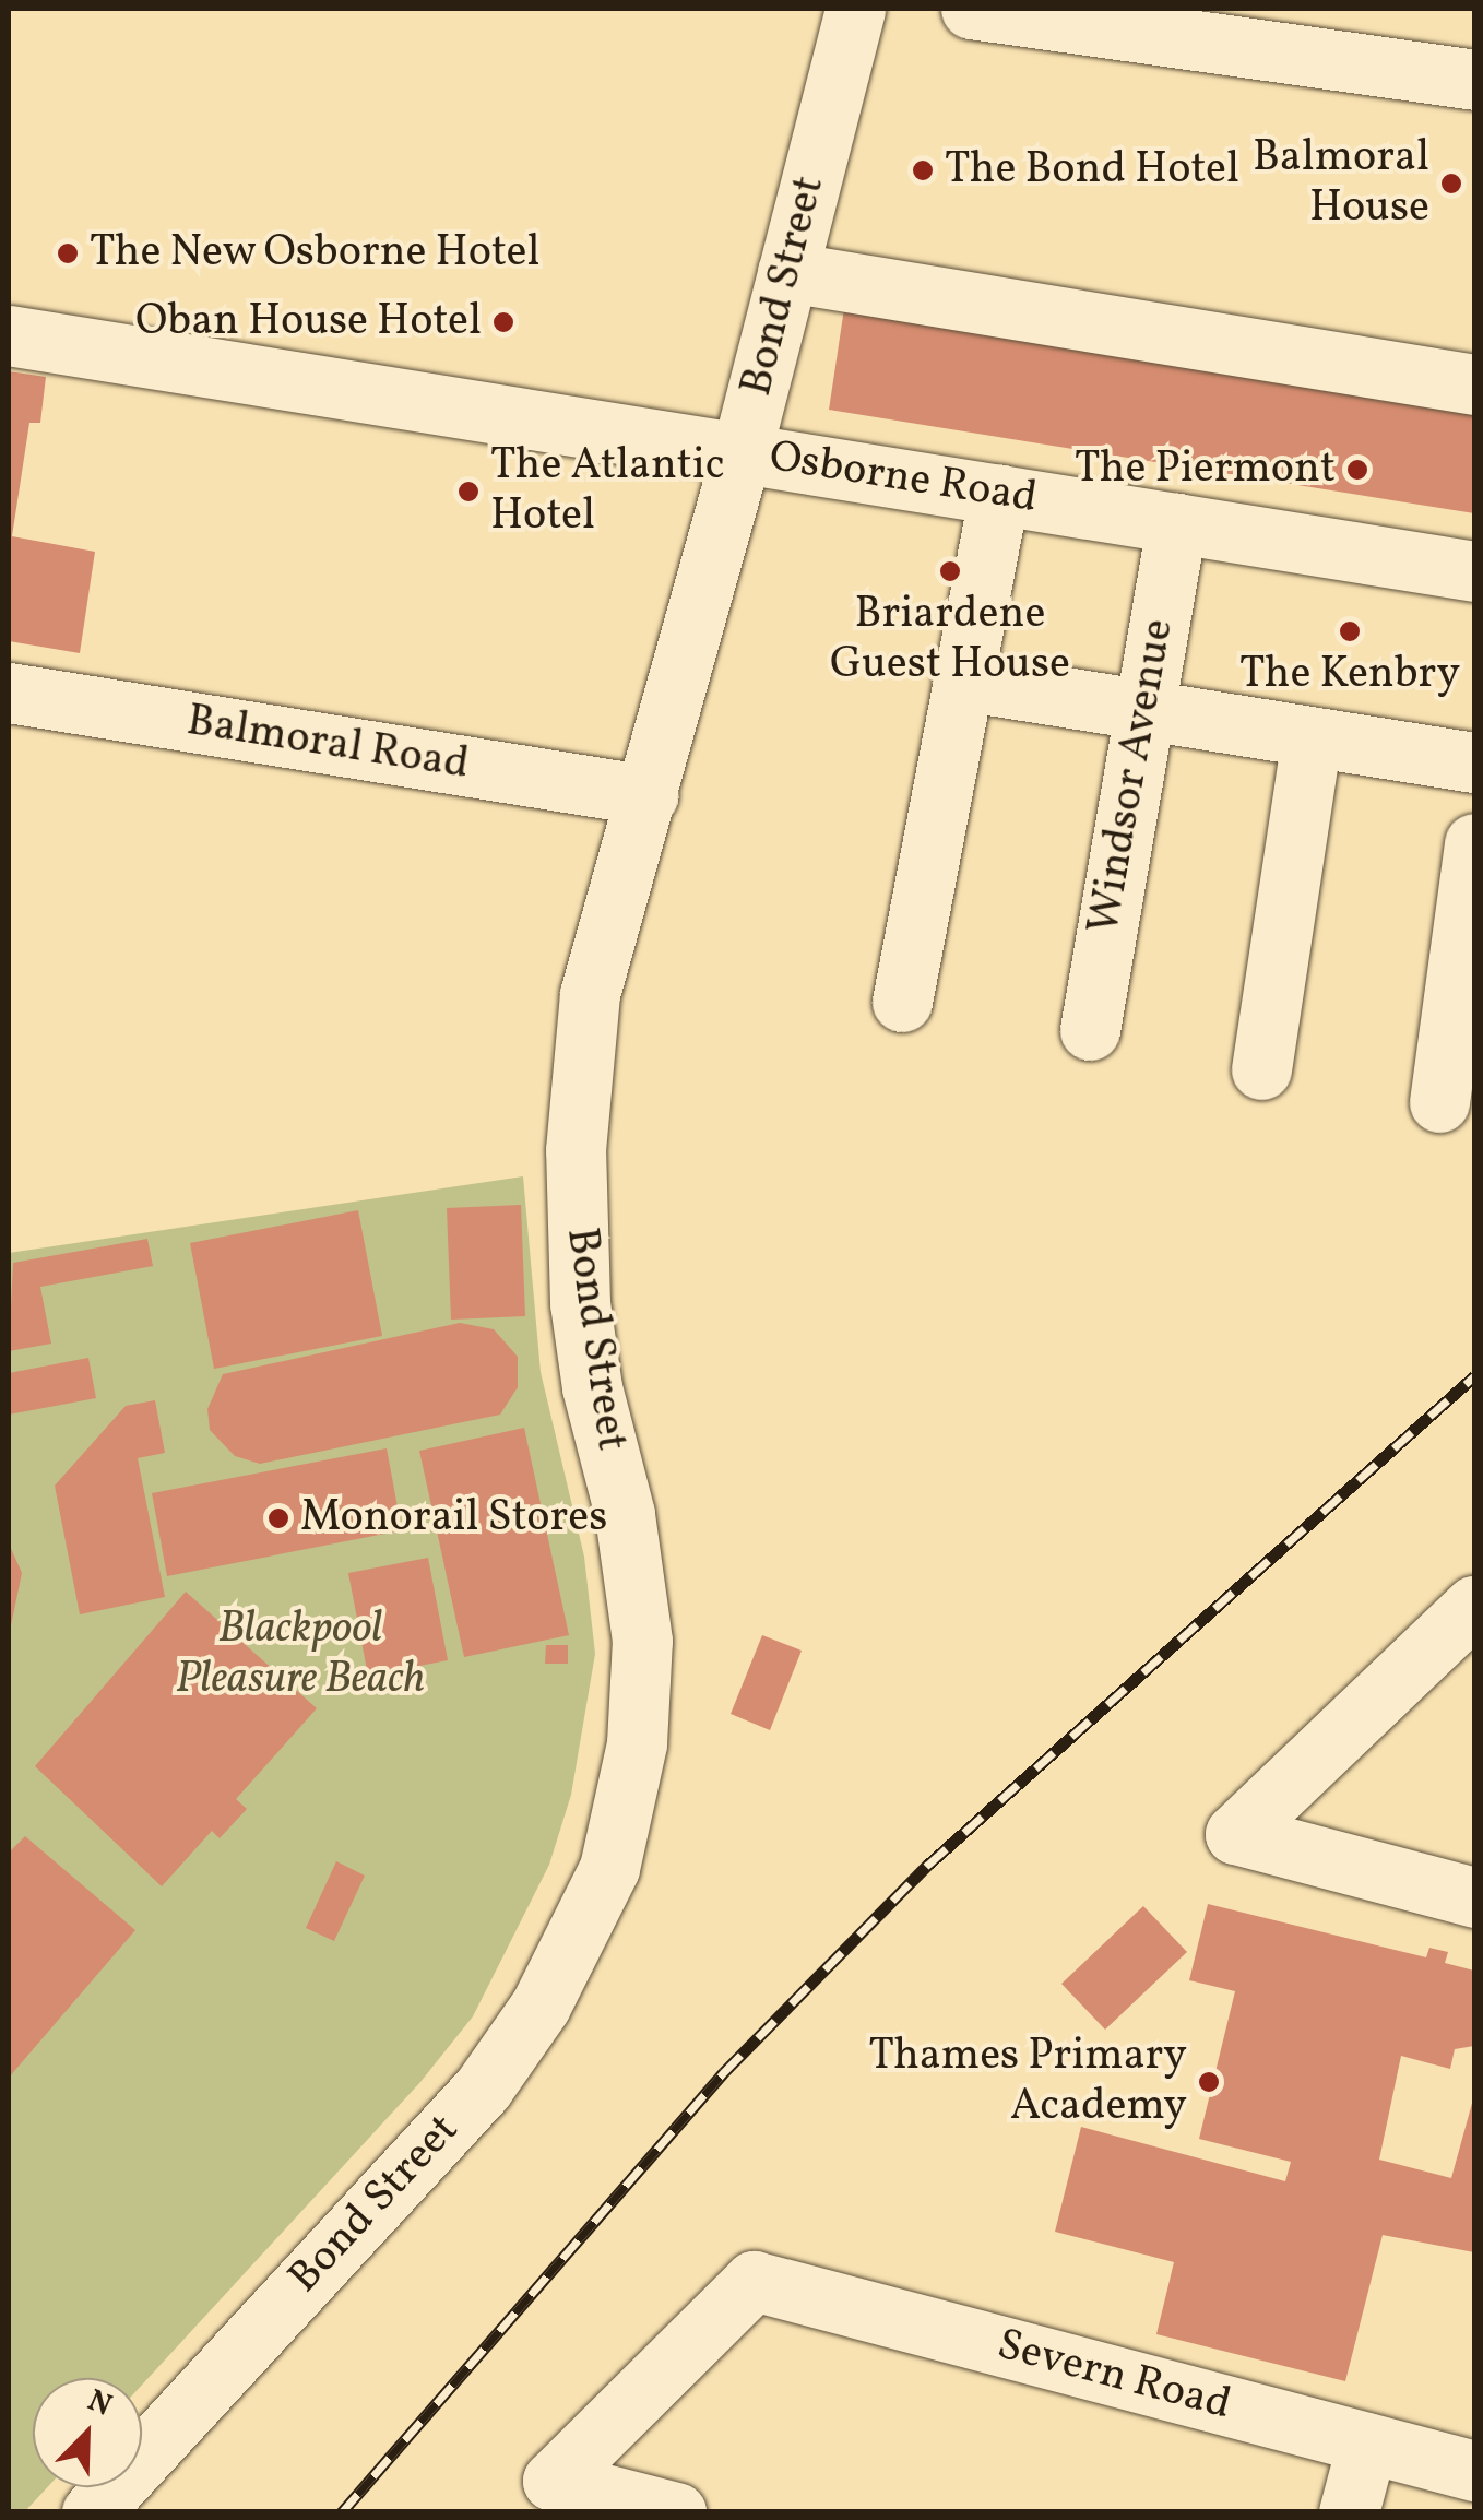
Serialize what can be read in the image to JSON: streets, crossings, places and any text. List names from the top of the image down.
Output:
{
  "streets": {
    "street": [
      "Bond Street",
      "Osborne Road",
      "Balmoral Road",
      "Windsor Avenue",
      "Severn Road"
    ]
  },
  "crossings": [
    ["Bond Street", "Osborne Road"],
    ["Bond Street", "Balmoral Road"],
    ["Osborne Road", "Windsor Avenue"]
  ],
  "parks": ["Blackpool Pleasure Beach"],
  "places": [
    "The Bond Hotel",
    "Balmoral House",
    "The New Osborne Hotel",
    "Oban House Hotel",
    "The Piermont",
    "The Atlantic Hotel",
    "Briardene Guest House",
    "The Kenbry",
    "Monorail Stores",
    "Thames Primary Academy"
  ],
  "north": "top right"
}
